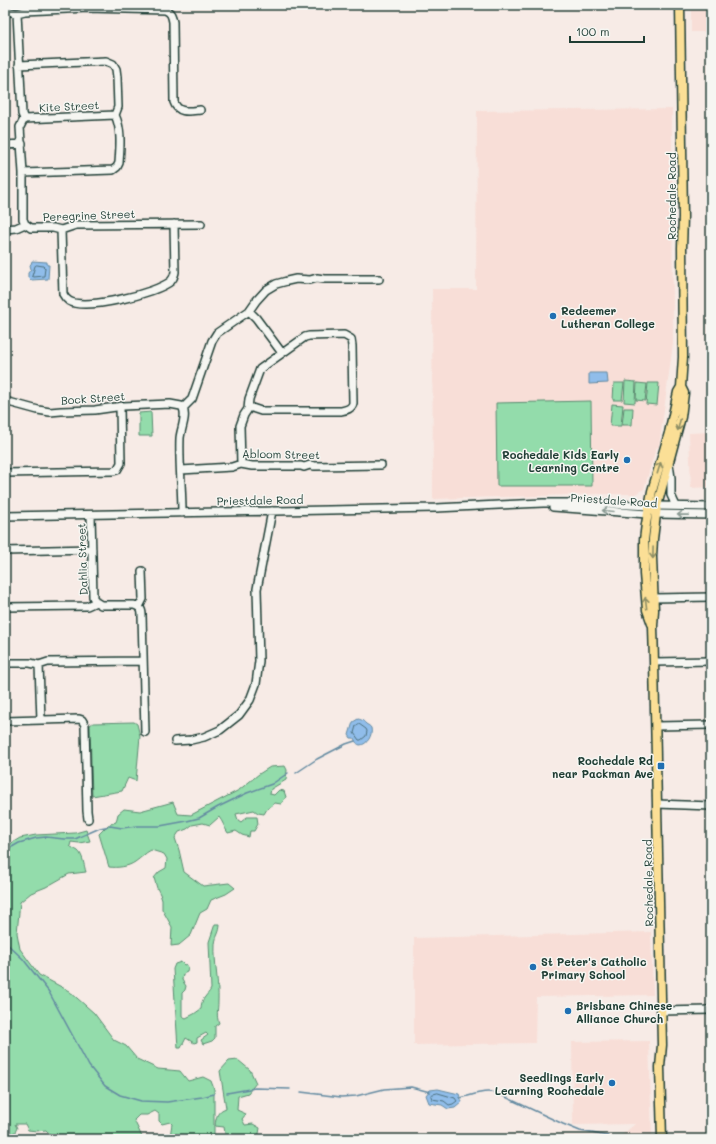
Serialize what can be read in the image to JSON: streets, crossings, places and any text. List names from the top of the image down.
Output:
{
  "streets": {
    "main road": ["Rochedale Road"],
    "street": [
      "Kite Street",
      "Peregrine Street",
      "Bock Street",
      "Abloom Street",
      "Priestdale Road",
      "Dahlia Street"
    ]
  },
  "crossings": [
    ["Rochedale Road", "Priestdale Road"],
    ["Priestdale Road", "Dahlia Street"]
  ],
  "places": {
    "other": [
      "Redeemer Lutheran College",
      "Rochedale Kids Early Learning Centre",
      "St Peter's Catholic Primary School",
      "Brisbane Chinese Alliance Church",
      "Seedlings Early Learning Rochedale"
    ],
    "transit": ["Rochedale Rd near Packman Ave"]
  },
  "scale_bar": "100 m"
}
